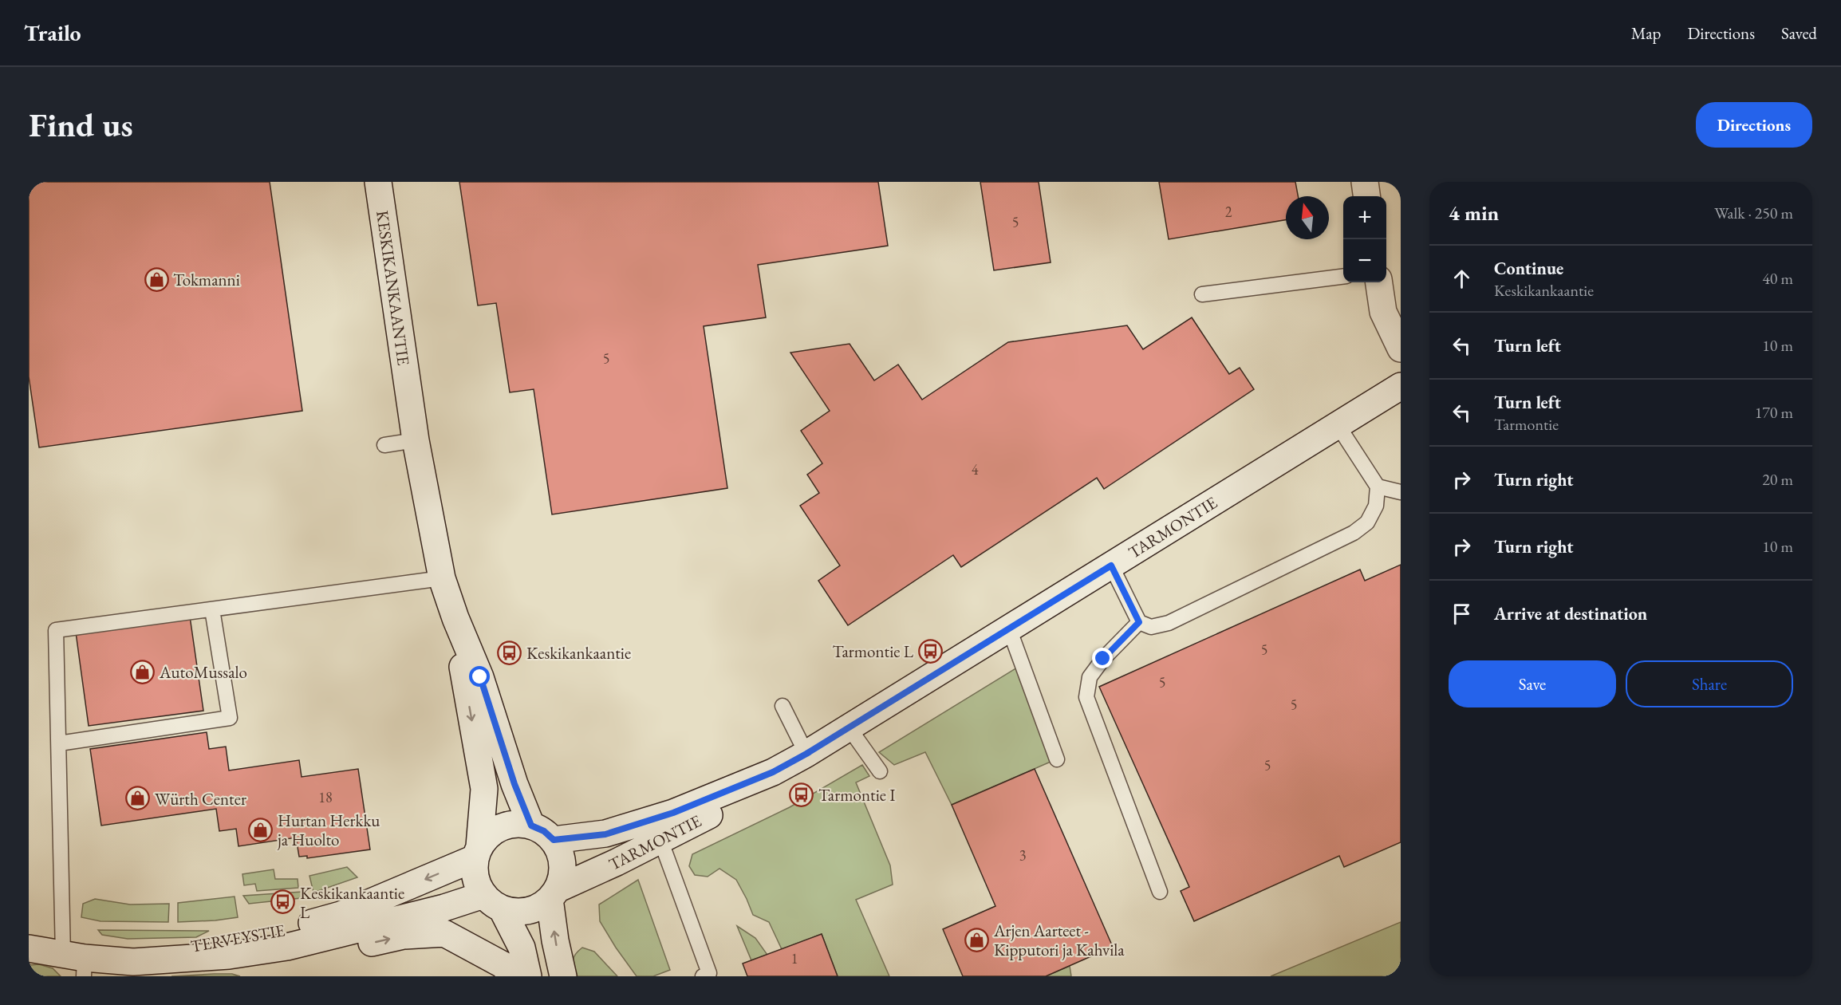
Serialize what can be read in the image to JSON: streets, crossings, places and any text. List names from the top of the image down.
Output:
{
  "streets": {
    "street": ["KESKIKANKAANTIE", "TARMONTIE", "TERVEYSTIE"]
  },
  "crossings": [
    ["KESKIKANKAANTIE", "TARMONTIE"],
    ["KESKIKANKAANTIE", "TERVEYSTIE"],
    ["TARMONTIE", "TERVEYSTIE"]
  ],
  "places": {
    "shop": [
      "Tokmanni",
      "AutoMussalo",
      "Würth Center",
      "Hurtan Herkku ja Huolto",
      "Arjen Aarteet - Kipputori ja Kahvila"
    ],
    "bus stop": [
      "Tarmontie L",
      "Keskikankaantie",
      "Tarmontie I",
      "Keskikankaantie L"
    ]
  },
  "house_numbers": [
    "2",
    "5",
    "5",
    "4",
    "5",
    "5",
    "5",
    "5",
    "18",
    "3",
    "1"
  ],
  "north": "top",
  "page": {
    "header": "Trailo",
    "nav": ["Map", "Directions", "Saved"],
    "buttons": [
      "Directions",
      ["Save", "Share"]
    ],
    "title": "Find us",
    "heading": ["4 min", "Walk · 250 m"],
    "map_buttons": ["+", "−"],
    "list": [
      ["Continue", "Keskikankaantie", "40 m"],
      ["Turn left", "10 m"],
      ["Turn left", "Tarmontie", "170 m"],
      ["Turn right", "20 m"],
      ["Turn right", "10 m"],
      "Arrive at destination"
    ]
  }
}
